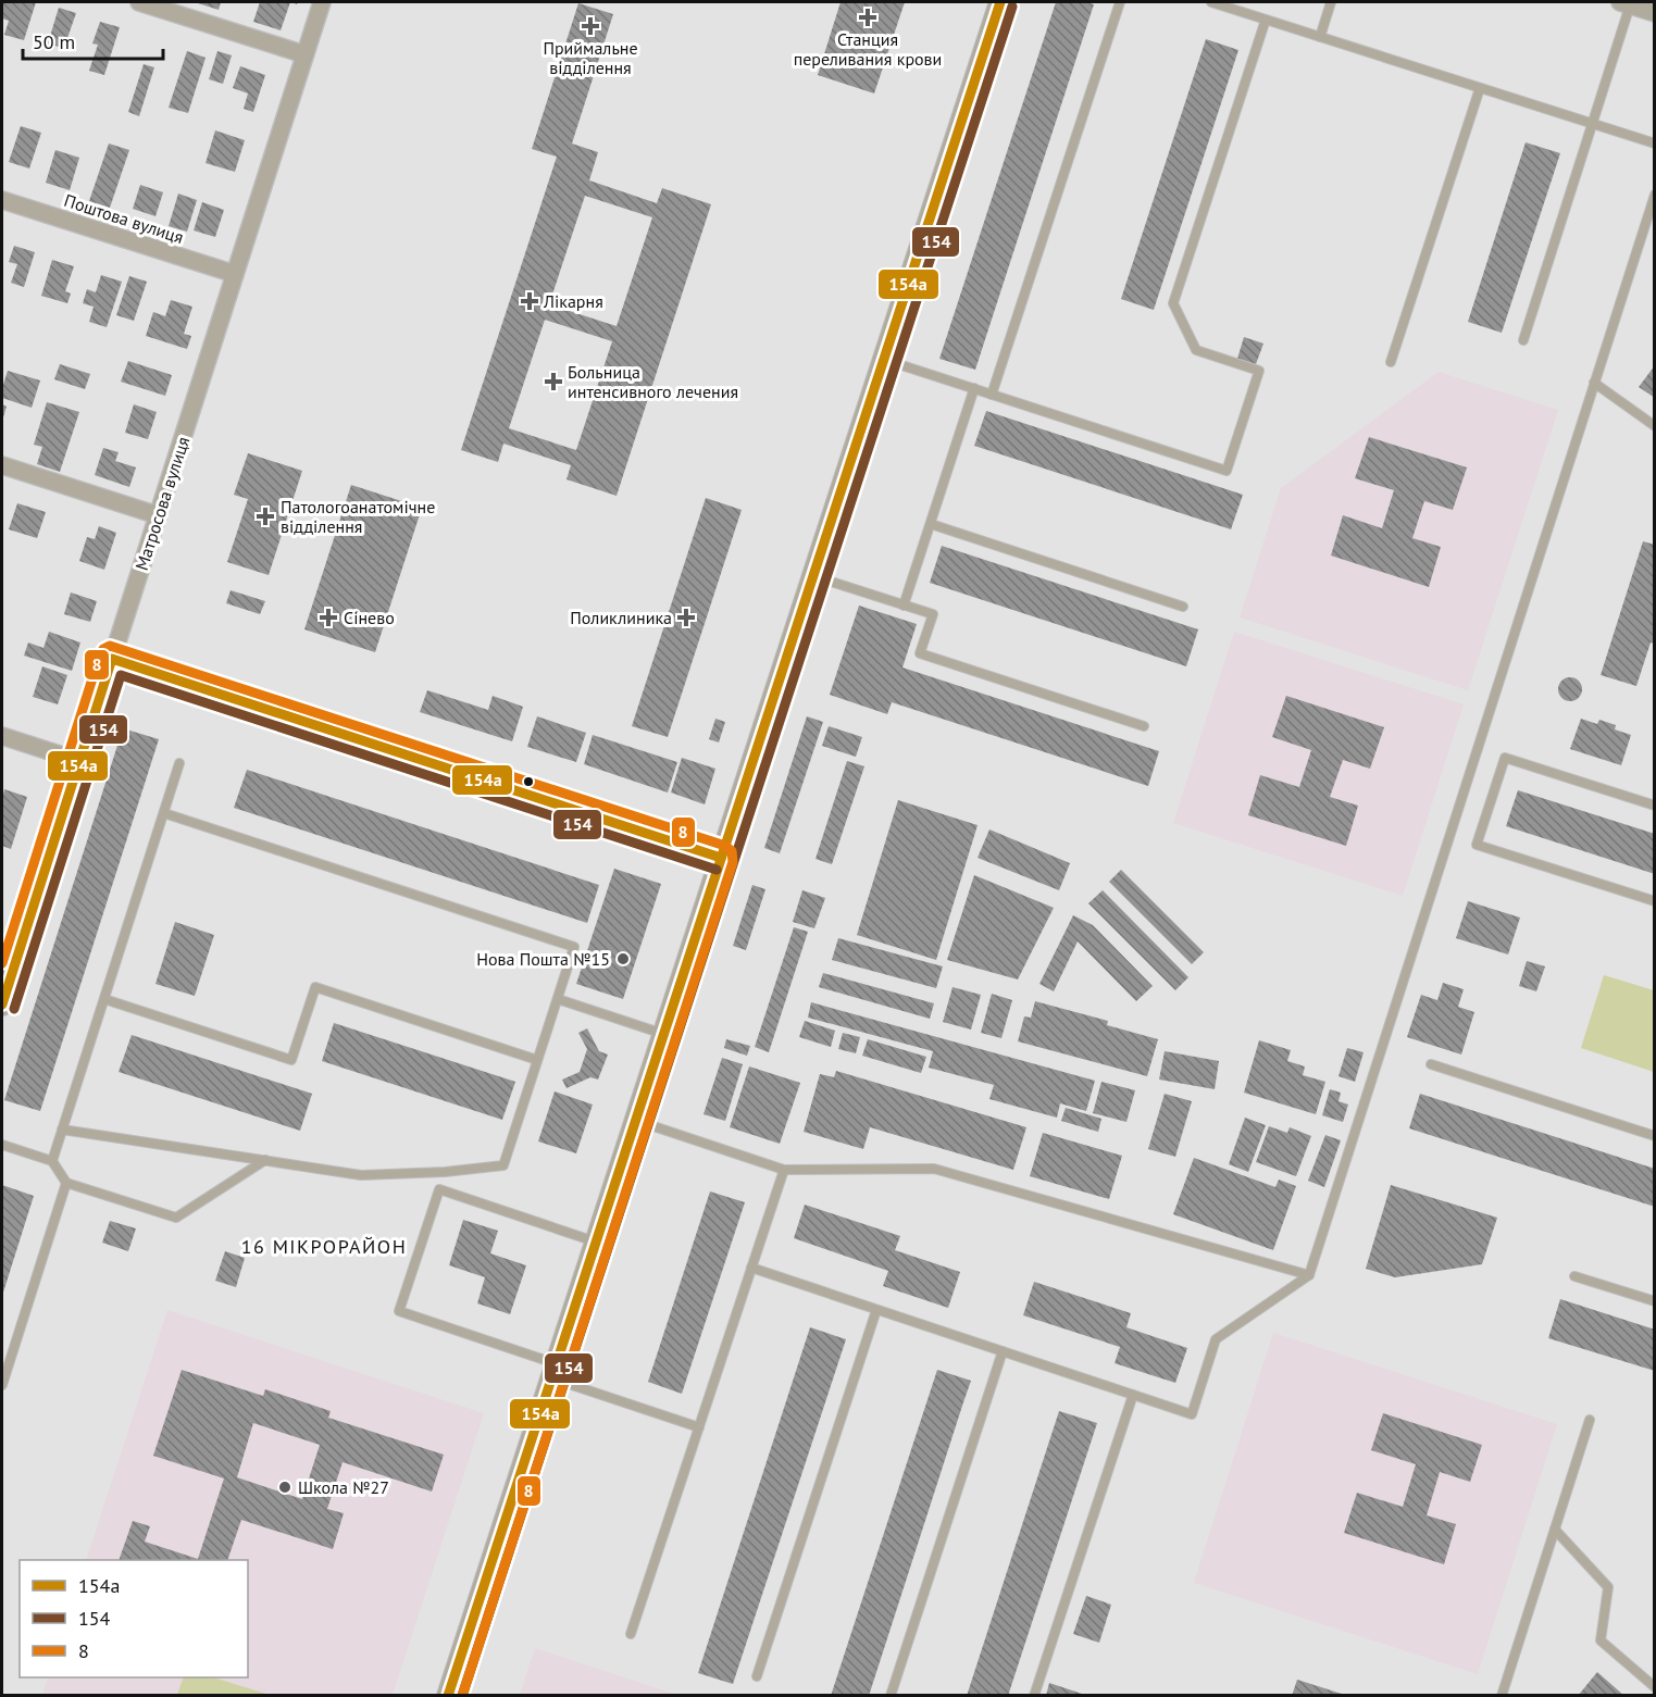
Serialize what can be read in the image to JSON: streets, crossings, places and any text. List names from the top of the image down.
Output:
{
  "streets": {
    "street": ["Поштова вулиця", "Матросова вулиця"]
  },
  "crossings": [
    ["Поштова вулиця", "Матросова вулиця"]
  ],
  "districts": ["16 МІКРОРАЙОН"],
  "places": {
    "health": [
      "Станция переливания крови",
      "Приймальне відділення",
      "Лікарня",
      "Больница интенсивного лечения",
      "Патологоанатомічне відділення",
      "Сінево",
      "Поликлиника"
    ],
    "other": ["Нова Пошта №15", "Школа №27"]
  },
  "lines": ["transit line 154а", "transit line 154", "transit line 8"],
  "legend": ["154а", "154", "8"],
  "scale_bar": "50 m"
}
